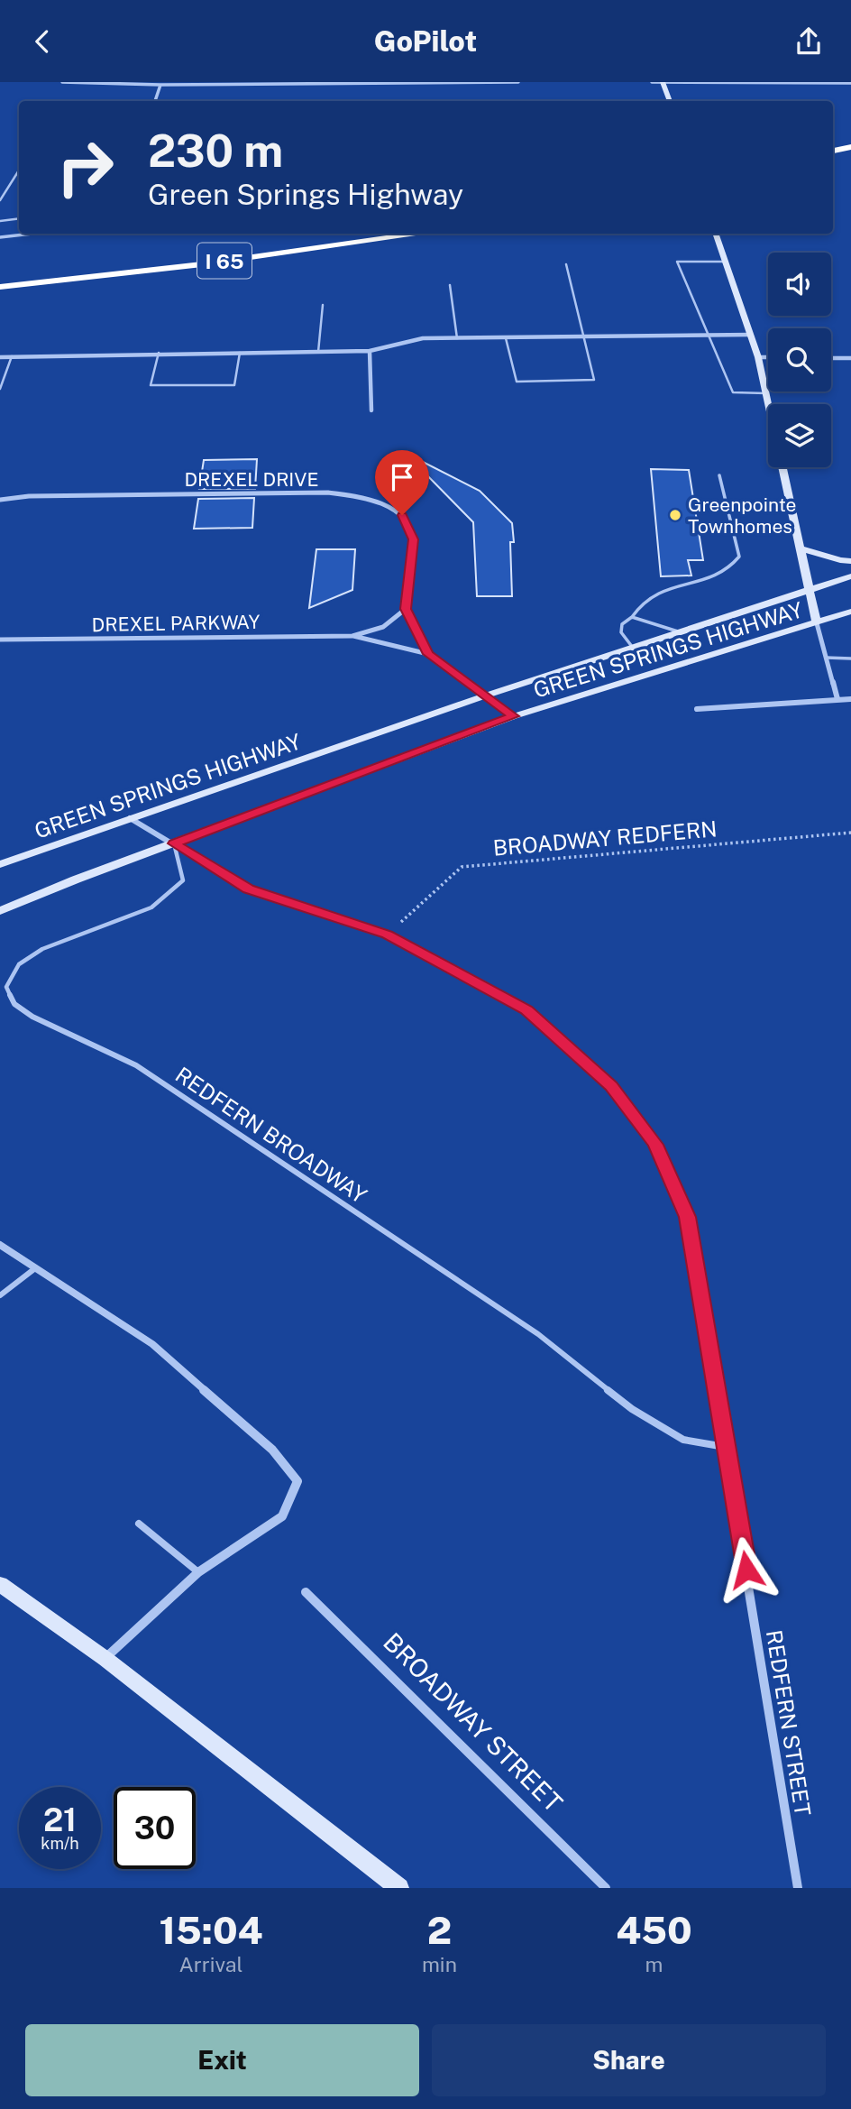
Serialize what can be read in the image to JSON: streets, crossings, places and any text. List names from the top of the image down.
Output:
{
  "streets": {
    "highway": ["I 65"],
    "main road": ["GREEN SPRINGS HIGHWAY"],
    "street": [
      "DREXEL DRIVE",
      "DREXEL PARKWAY",
      "BROADWAY STREET",
      "REDFERN STREET"
    ],
    "lane": ["REDFERN BROADWAY"],
    "path": ["BROADWAY REDFERN"]
  },
  "crossings": [
    ["DREXEL DRIVE", "DREXEL PARKWAY"],
    ["DREXEL PARKWAY", "GREEN SPRINGS HIGHWAY"],
    ["GREEN SPRINGS HIGHWAY", "REDFERN BROADWAY"],
    ["GREEN SPRINGS HIGHWAY", "REDFERN STREET"],
    ["BROADWAY REDFERN", "REDFERN STREET"],
    ["REDFERN BROADWAY", "REDFERN STREET"]
  ],
  "places": ["Greenpointe Townhomes"],
  "page": {
    "header": "GoPilot",
    "turn": ["230 m", "Green Springs Highway"],
    "speed": "21 km/h",
    "limit": "30",
    "eta": [
      "15:04",
      "Arrival",
      "2",
      "min",
      "450",
      "m"
    ],
    "buttons": ["Exit", "Share"]
  }
}
